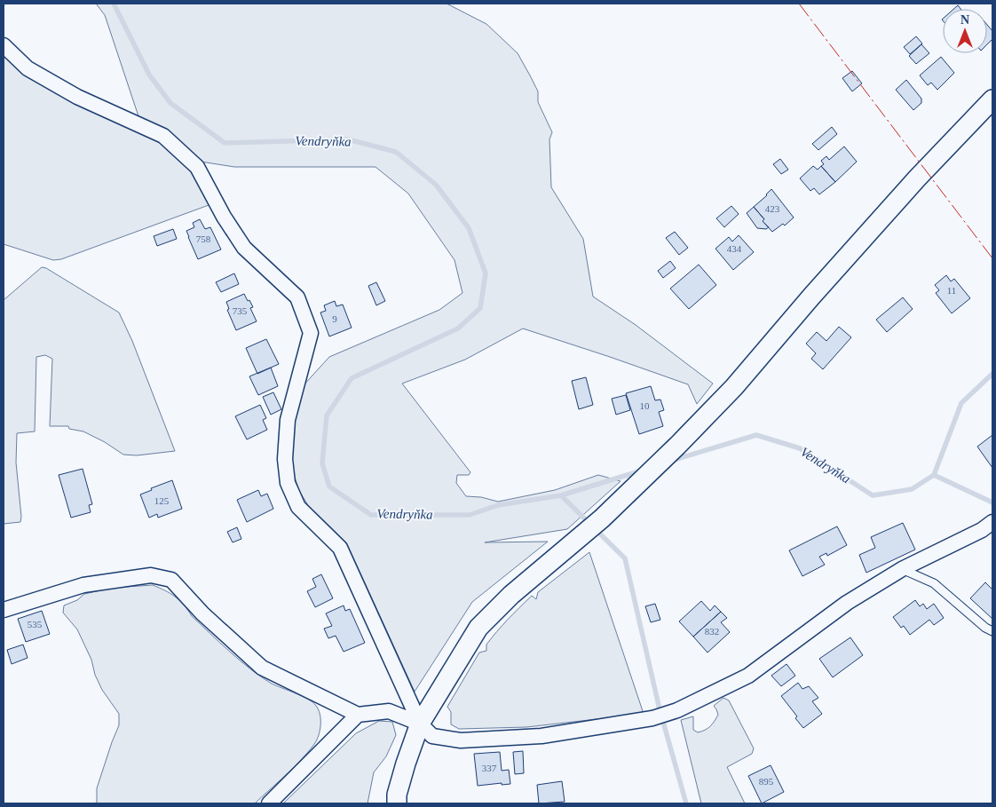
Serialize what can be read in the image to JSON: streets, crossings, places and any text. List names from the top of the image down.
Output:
{
  "water": ["Vendryňka"],
  "house_numbers": [
    "423",
    "758",
    "434",
    "11",
    "735",
    "9",
    "10",
    "125",
    "535",
    "832",
    "337",
    "895"
  ],
  "north": "top"
}
